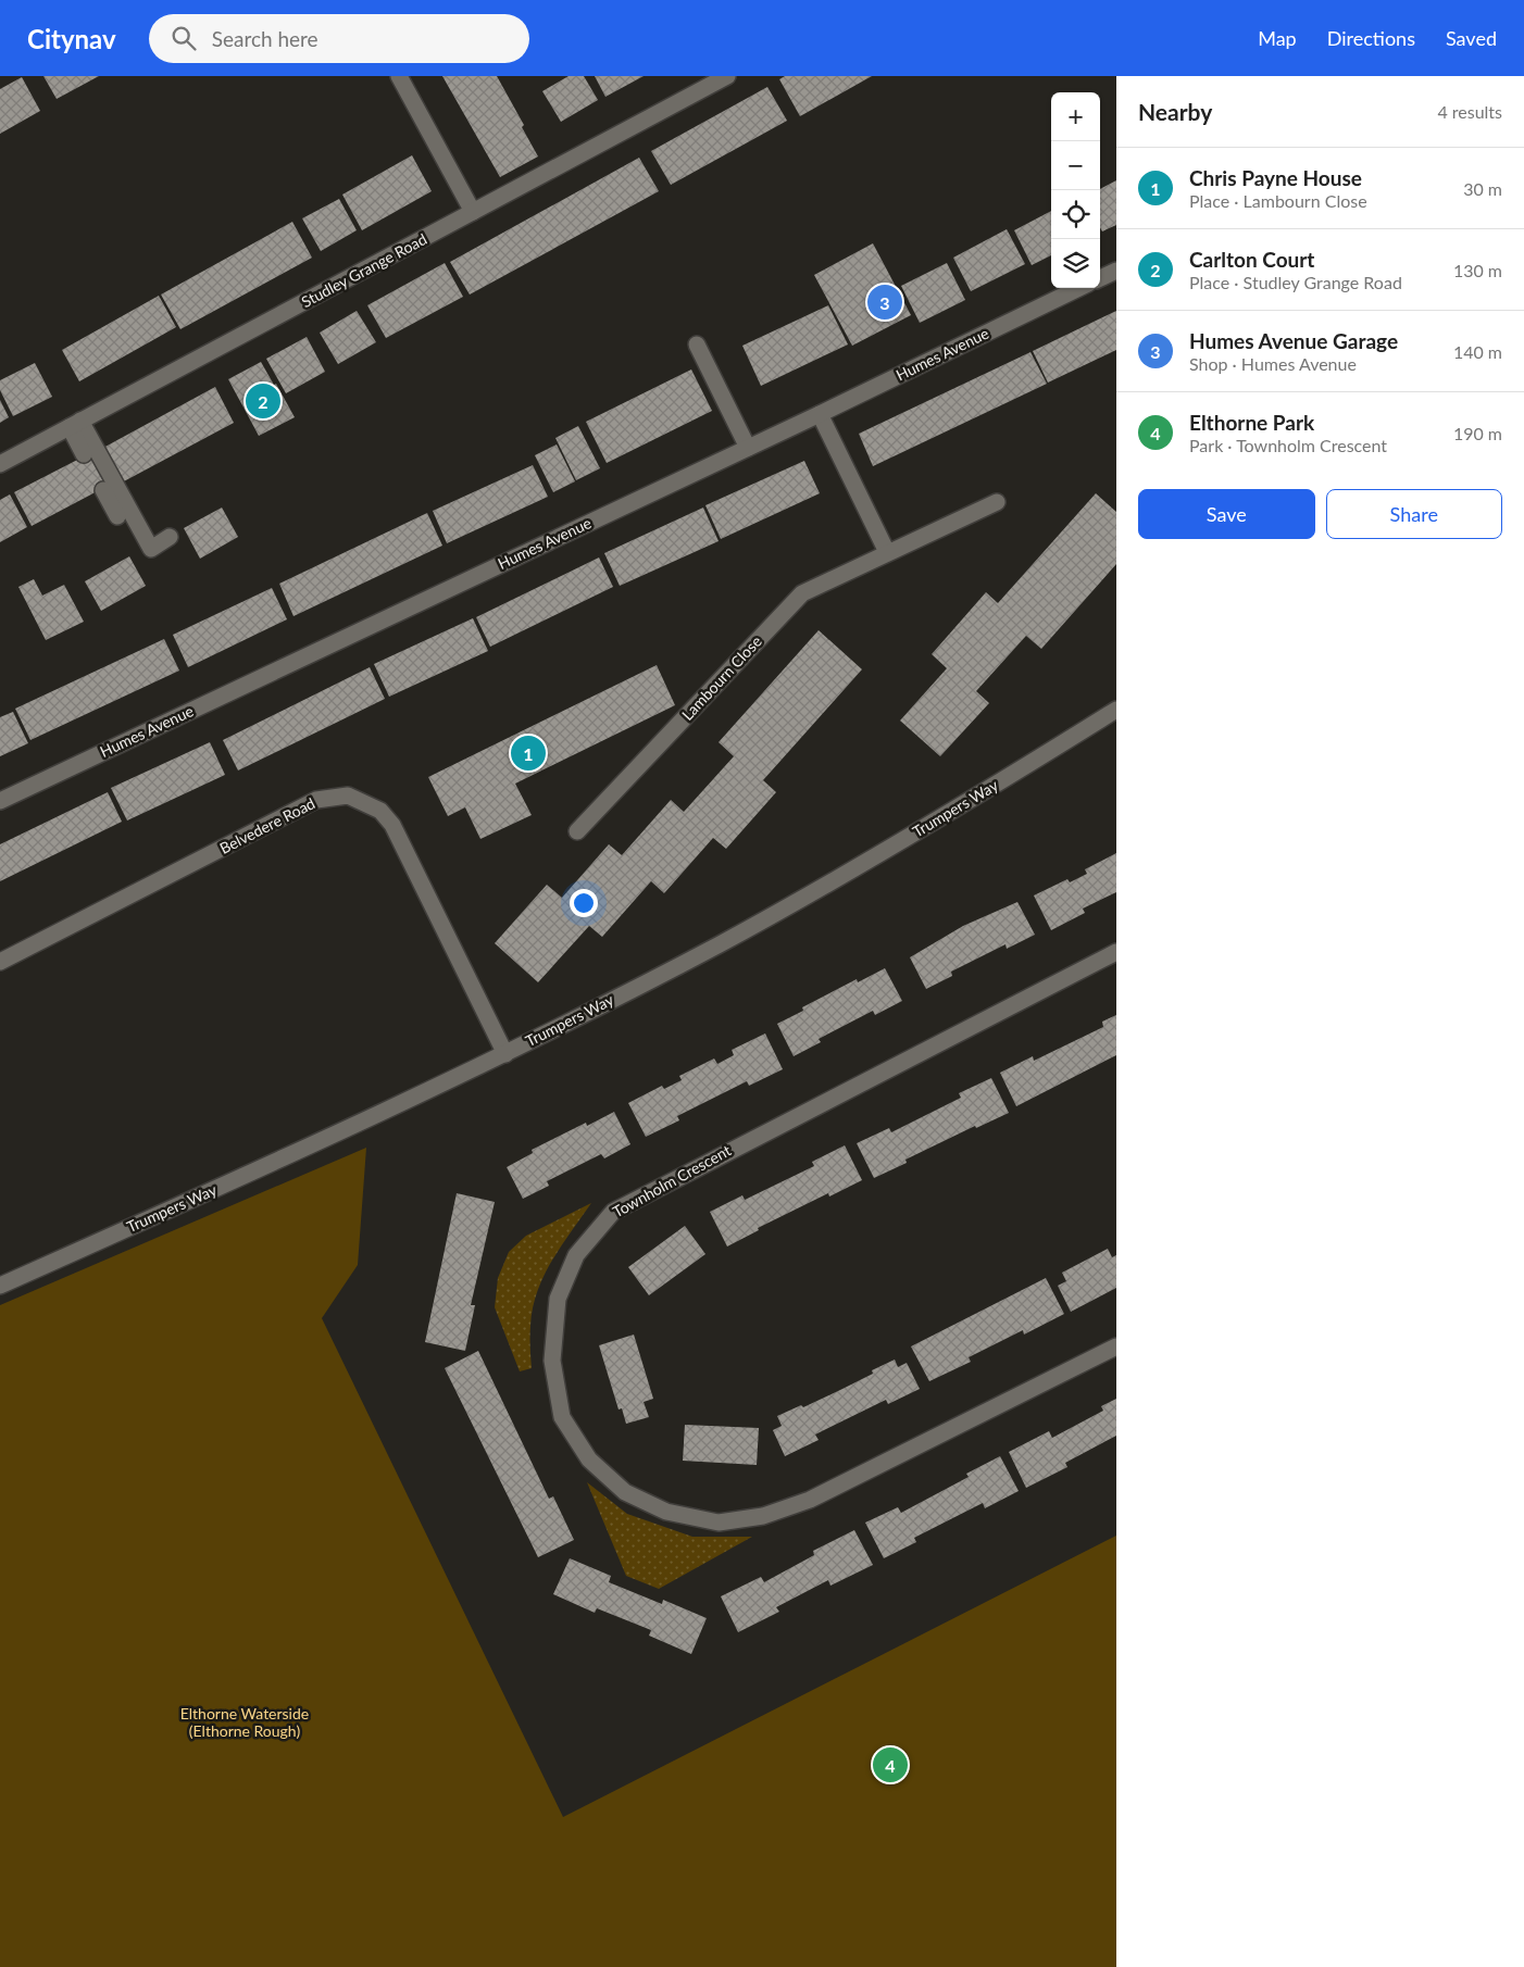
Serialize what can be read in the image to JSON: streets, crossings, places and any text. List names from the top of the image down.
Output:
{
  "streets": {
    "street": [
      "Studley Grange Road",
      "Humes Avenue",
      "Lambourn Close",
      "Trumpers Way",
      "Belvedere Road",
      "Townholm Crescent"
    ]
  },
  "crossings": [
    ["Trumpers Way", "Belvedere Road"]
  ],
  "parks": ["Elthorne Waterside (Elthorne Rough)"],
  "page": {
    "header": "Citynav",
    "search": "Search here",
    "nav": ["Map", "Directions", "Saved"],
    "heading": ["Nearby", "4 results"],
    "map_buttons": ["+", "−"],
    "list": [
      {
        "mark": "1",
        "name": "Chris Payne House",
        "note": "Place · Lambourn Close",
        "value": "30 m"
      },
      {
        "mark": "2",
        "name": "Carlton Court",
        "note": "Place · Studley Grange Road",
        "value": "130 m"
      },
      {
        "mark": "3",
        "name": "Humes Avenue Garage",
        "note": "Shop · Humes Avenue",
        "value": "140 m"
      },
      {
        "mark": "4",
        "name": "Elthorne Park",
        "note": "Park · Townholm Crescent",
        "value": "190 m"
      }
    ],
    "pins": [
      "3",
      "2",
      "1",
      "4"
    ],
    "buttons": ["Save", "Share"]
  }
}
